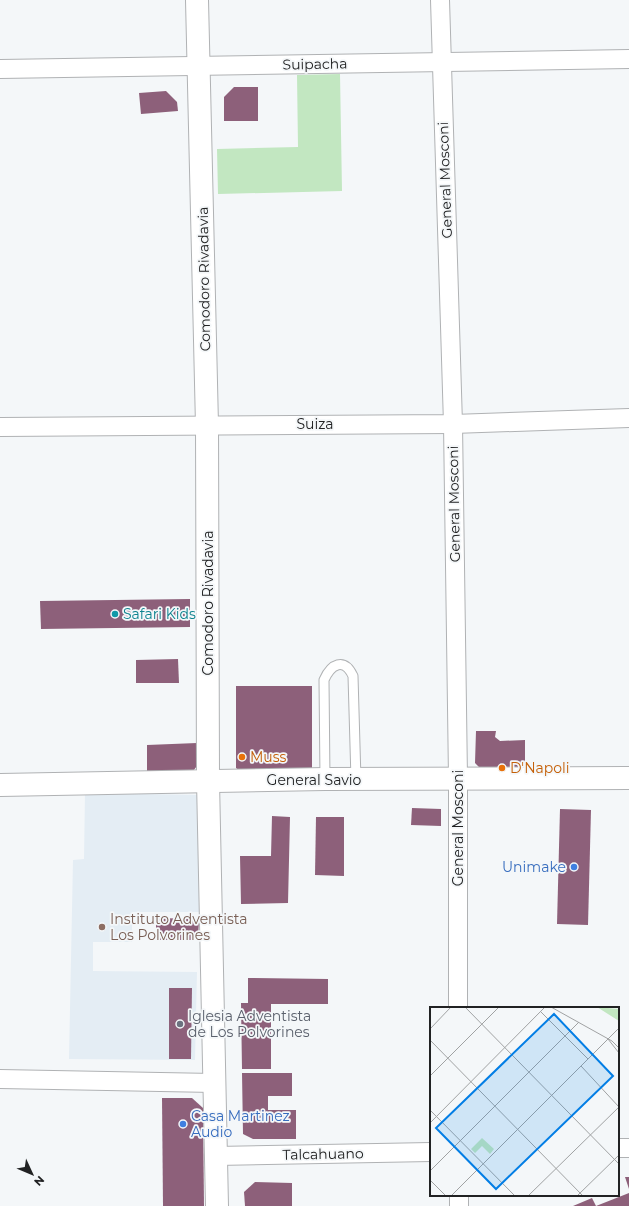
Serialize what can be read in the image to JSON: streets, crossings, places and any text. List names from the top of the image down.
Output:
{
  "streets": {
    "street": [
      "Suipacha",
      "General Mosconi",
      "Comodoro Rivadavia",
      "Suiza",
      "General Savio",
      "Talcahuano"
    ]
  },
  "crossings": [
    ["Suipacha", "General Mosconi"],
    ["Suipacha", "Comodoro Rivadavia"],
    ["General Mosconi", "Suiza"],
    ["General Mosconi", "General Savio"],
    ["Comodoro Rivadavia", "Suiza"],
    ["Comodoro Rivadavia", "General Savio"],
    ["Comodoro Rivadavia", "Talcahuano"]
  ],
  "places": [
    "Safari Kids",
    "Muss",
    "D'Napoli",
    "Unimake",
    "Instituto Adventista Los Polvorines",
    "Iglesia Adventista de Los Polvorines",
    "Casa Martinez Audio"
  ],
  "north": "bottom right"
}
